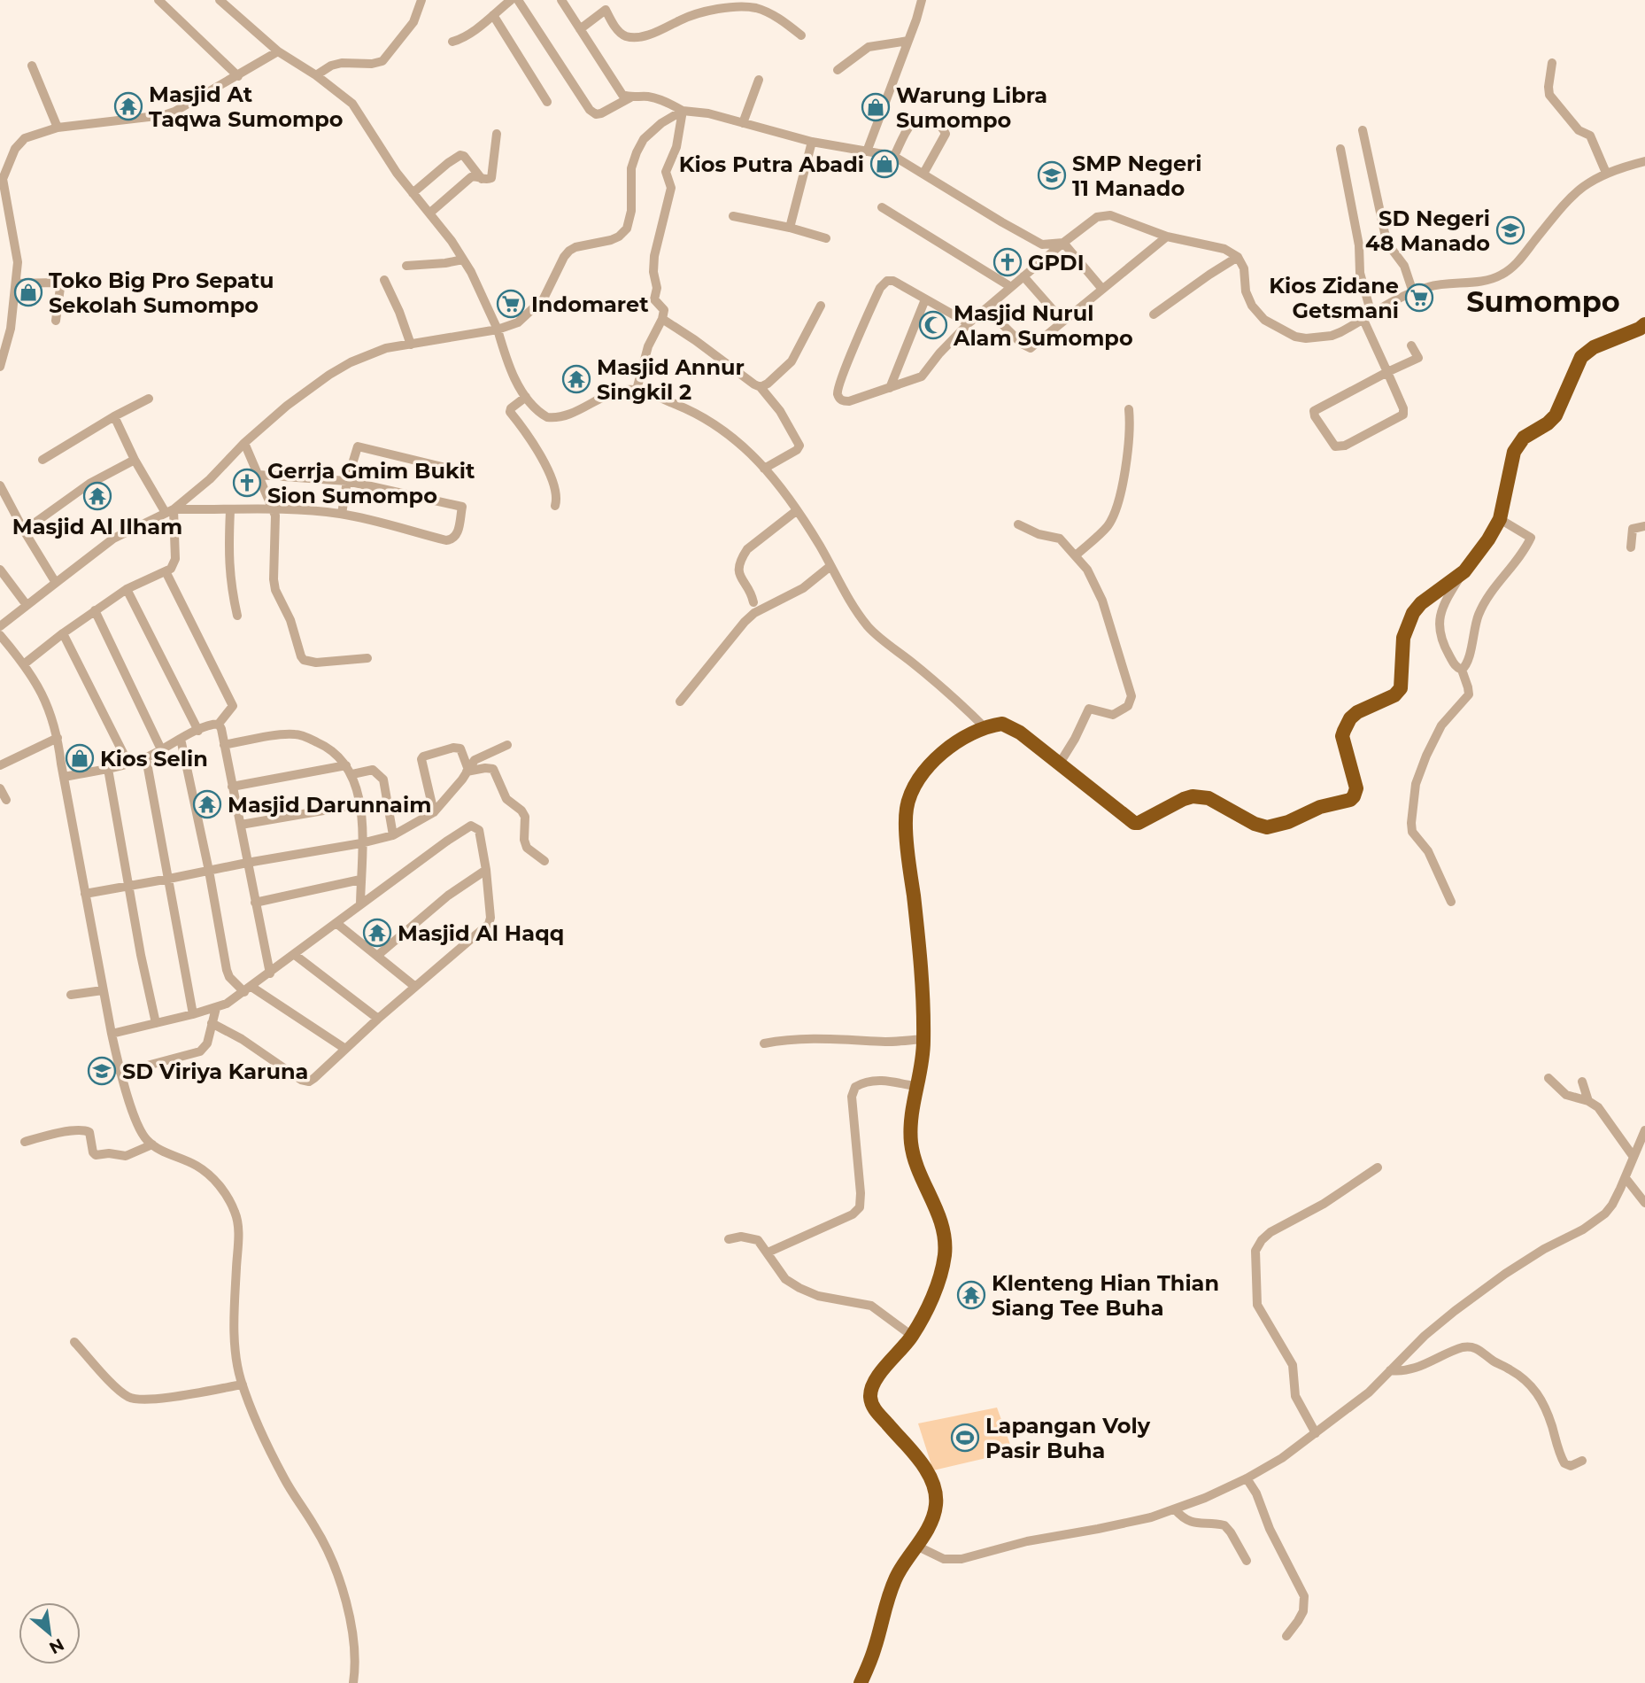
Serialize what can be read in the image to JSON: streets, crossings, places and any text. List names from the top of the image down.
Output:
{
  "districts": ["Sumompo"],
  "places": {
    "temple": [
      "Masjid At Taqwa Sumompo",
      "Masjid Annur Singkil 2",
      "Masjid Al Ilham",
      "Masjid Darunnaim",
      "Masjid Al Haqq",
      "Klenteng Hian Thian Siang Tee Buha"
    ],
    "shop": [
      "Warung Libra Sumompo",
      "Kios Putra Abadi",
      "Toko Big Pro Sepatu Sekolah Sumompo",
      "Kios Selin"
    ],
    "school or university": ["SMP Negeri 11 Manado", "SD Negeri 48 Manado", "SD Viriya Karuna"],
    "church": ["GPDI", "Gerrja Gmim Bukit Sion Sumompo"],
    "supermarket": ["Kios Zidane Getsmani", "Indomaret"],
    "mosque": ["Masjid Nurul Alam Sumompo"],
    "sports": ["Lapangan Voly Pasir Buha"]
  },
  "north": "bottom right"
}
